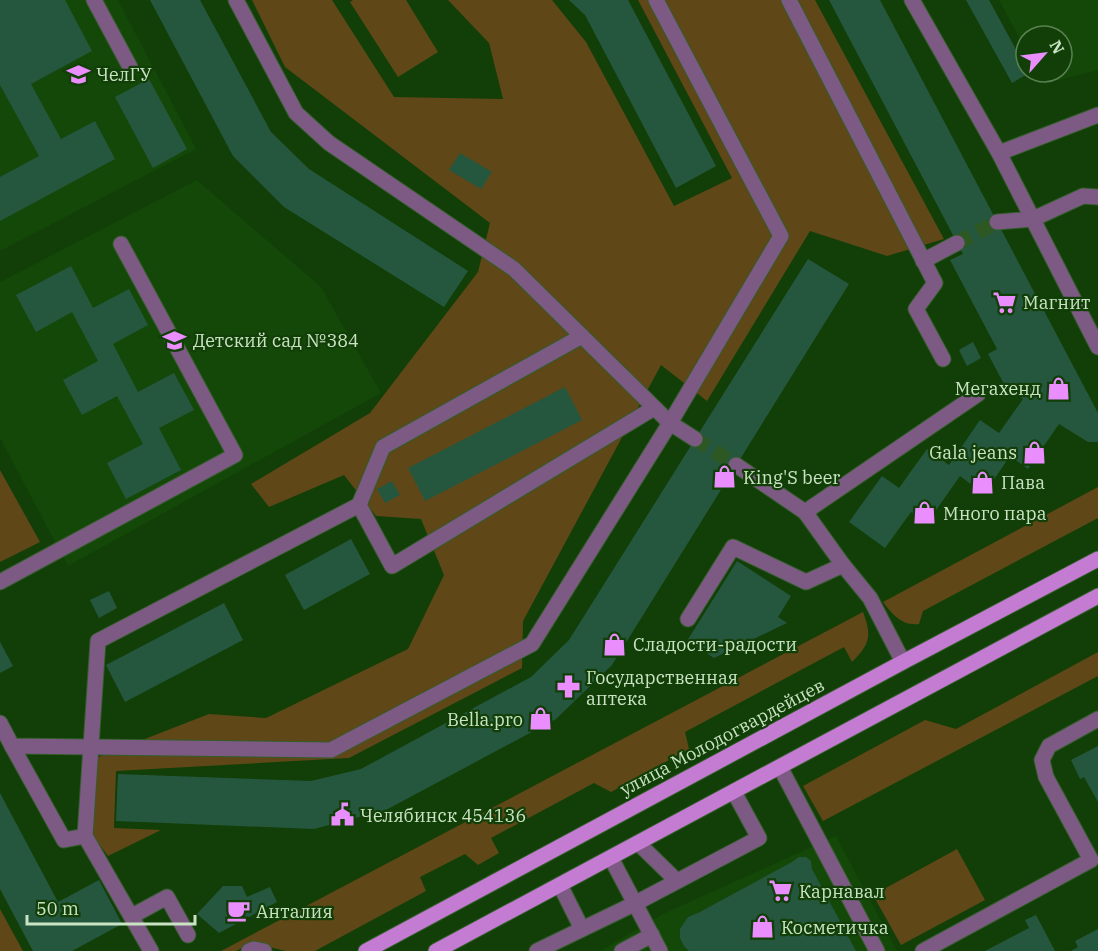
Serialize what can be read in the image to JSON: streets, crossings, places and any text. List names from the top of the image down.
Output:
{
  "streets": {
    "main road": ["улица Молодогвардейцев"]
  },
  "places": {
    "school or university": ["ЧелГУ", "Детский сад №384"],
    "supermarket": ["Магнит", "Карнавал"],
    "shop": [
      "Мегахенд",
      "Gala jeans",
      "King'S beer",
      "Пава",
      "Много пара",
      "Сладости-радости",
      "Bella.pro",
      "Косметичка"
    ],
    "pharmacy": ["Государственная аптека"],
    "public building": ["Челябинск 454136"],
    "cafe": ["Анталия"]
  },
  "scale_bar": "50 m",
  "north": "top right"
}
